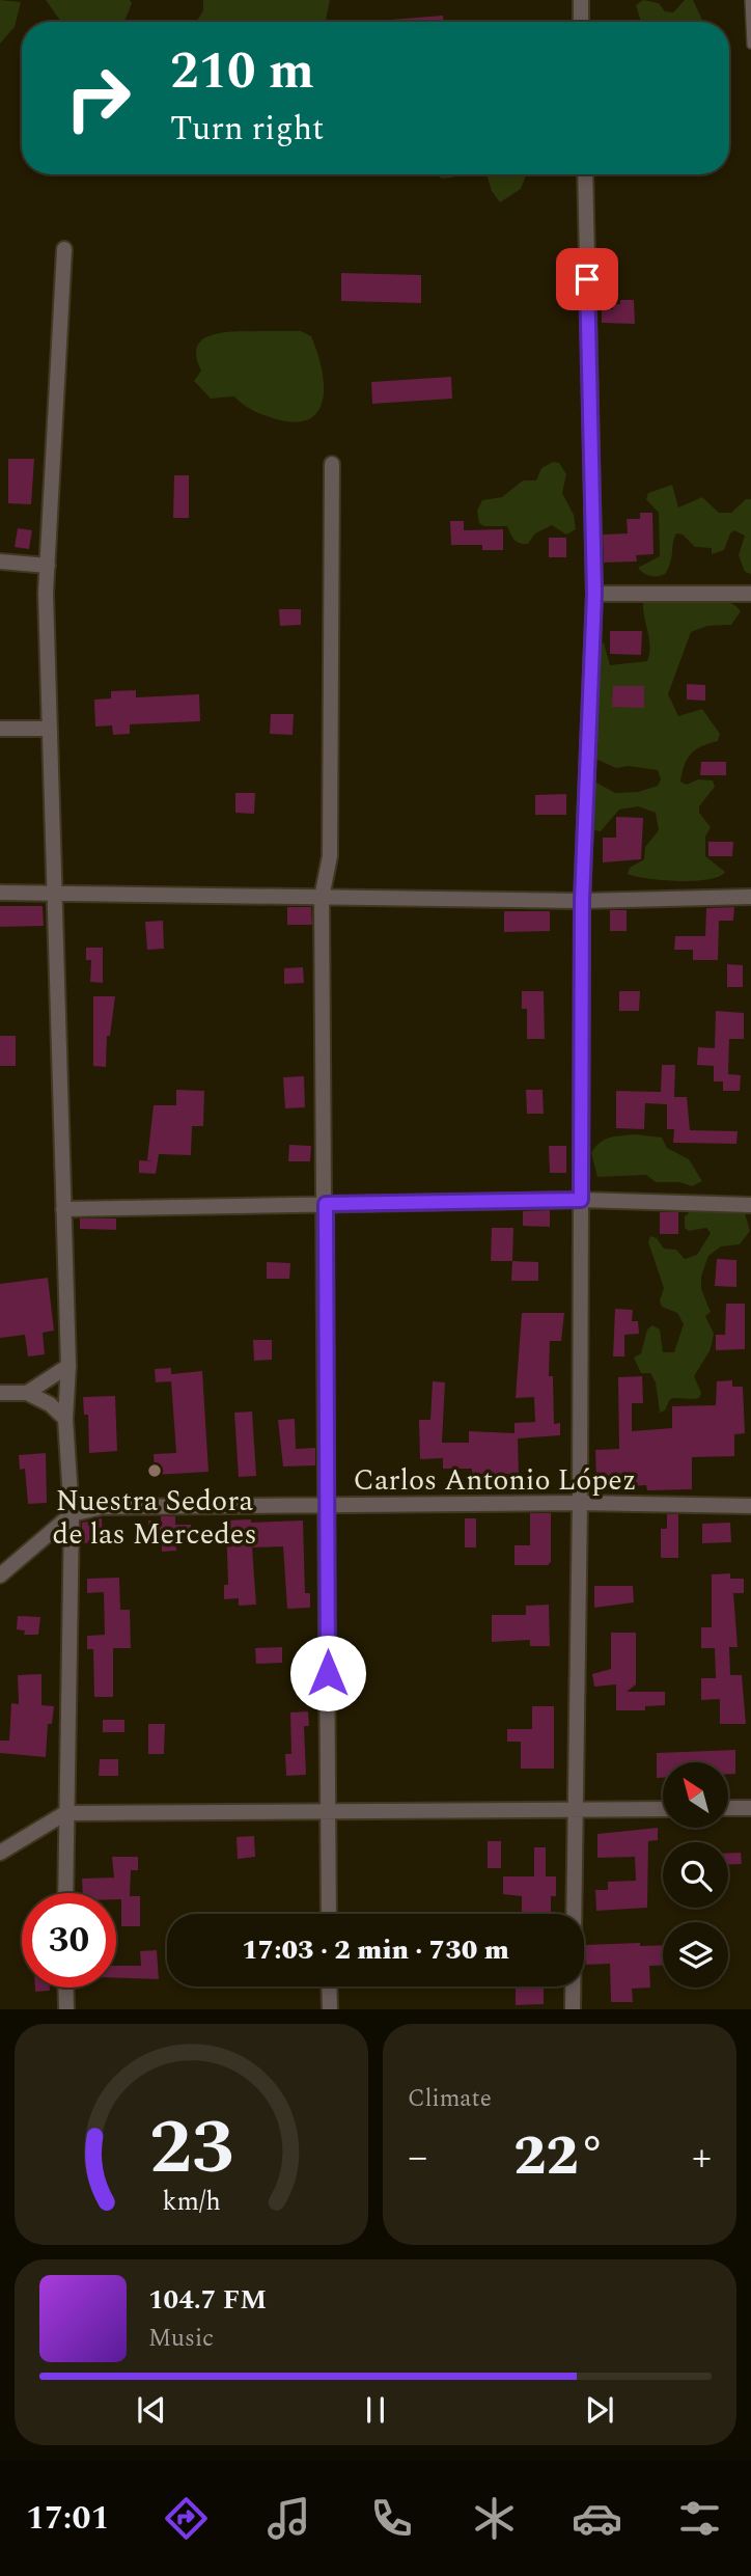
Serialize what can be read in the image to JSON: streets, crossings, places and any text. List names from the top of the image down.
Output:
{
  "streets": {
    "street": ["Carlos Antonio López"]
  },
  "places": ["Nuestra Sedora de las Mercedes"],
  "north": "top left",
  "page": {
    "turn": ["210 m", "Turn right"],
    "limit": "30",
    "trip": "17:03 · 2 min · 730 m",
    "tile": "Climate",
    "heat": ["−", "22°", "+"],
    "song": ["104.7 FM", "Music"],
    "tabs": "17:01",
    "gauge": ["23", "km/h"]
  }
}
